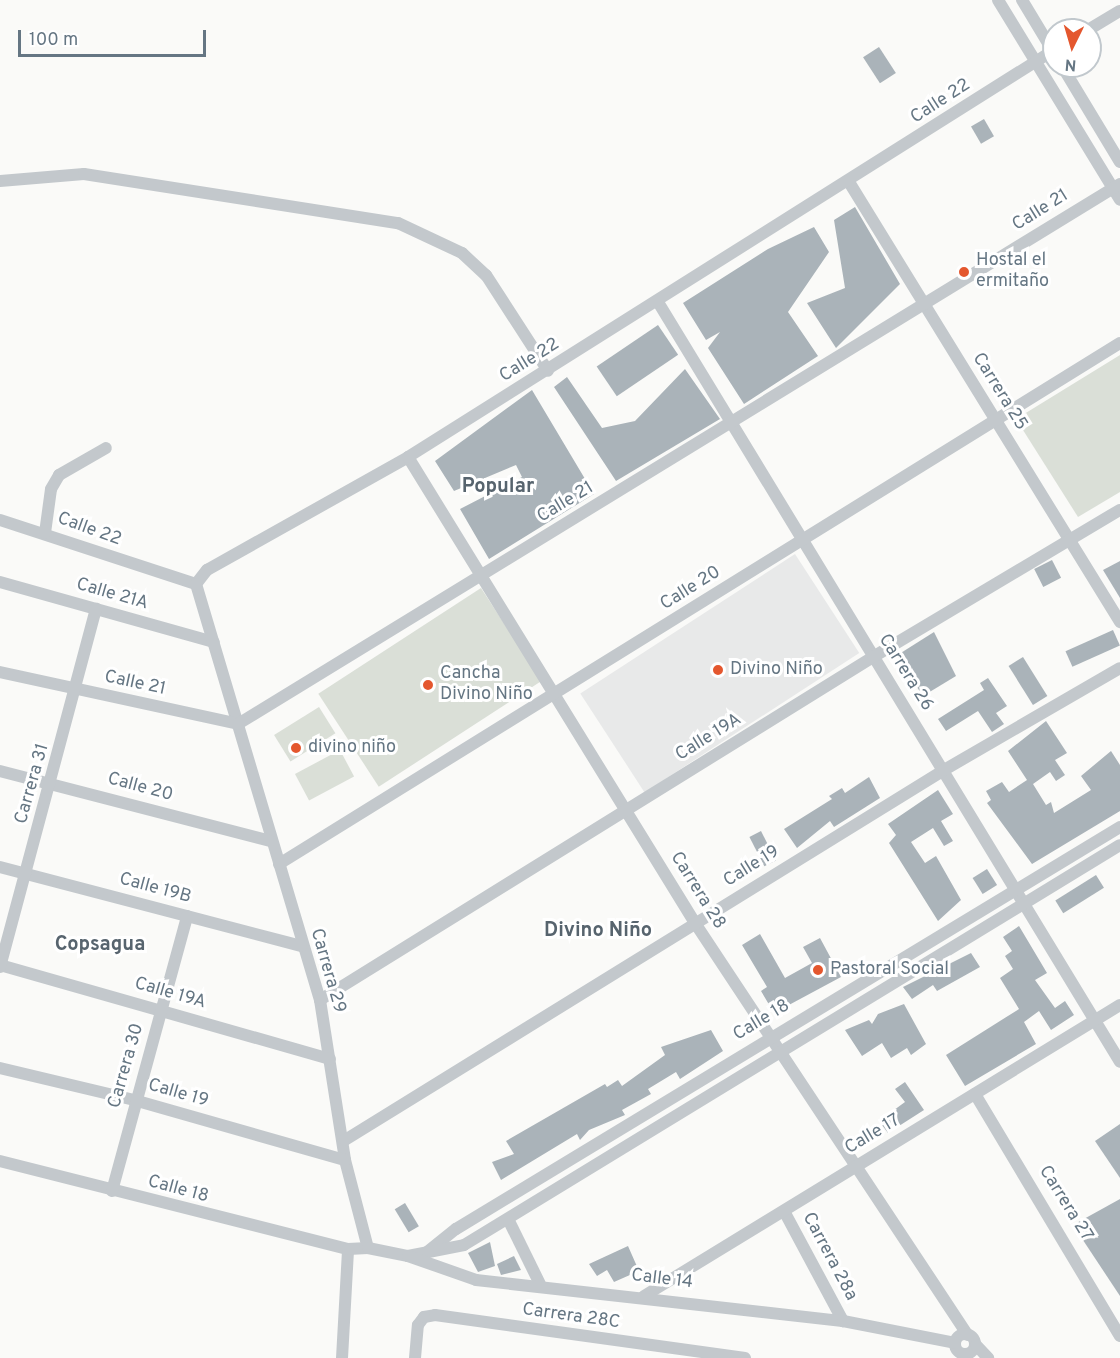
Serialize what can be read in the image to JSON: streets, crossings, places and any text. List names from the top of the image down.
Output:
{
  "streets": {
    "street": [
      "Calle 22",
      "Calle 21",
      "Carrera 25",
      "Calle 20",
      "Calle 21A",
      "Carrera 26",
      "Calle 19A",
      "Carrera 31",
      "Calle 19",
      "Calle 19B",
      "Carrera 28",
      "Carrera 29",
      "Calle 18",
      "Carrera 30",
      "Calle 17",
      "Carrera 27",
      "Carrera 28a",
      "Calle 14",
      "Carrera 28C"
    ]
  },
  "crossings": [
    ["Calle 22", "Carrera 25"],
    ["Calle 22", "Carrera 26"],
    ["Calle 22", "Carrera 28"],
    ["Calle 22", "Carrera 29"],
    ["Calle 21", "Carrera 25"],
    ["Calle 21", "Carrera 26"],
    ["Calle 21", "Carrera 31"],
    ["Calle 21", "Carrera 28"],
    ["Calle 21", "Carrera 29"],
    ["Carrera 25", "Calle 20"],
    ["Carrera 25", "Calle 19A"],
    ["Calle 20", "Carrera 26"],
    ["Calle 20", "Carrera 31"],
    ["Calle 20", "Carrera 28"],
    ["Calle 20", "Carrera 29"],
    ["Calle 21A", "Carrera 31"],
    ["Calle 21A", "Carrera 29"],
    ["Carrera 26", "Calle 19A"],
    ["Carrera 26", "Calle 19"],
    ["Carrera 26", "Calle 18"],
    ["Carrera 26", "Calle 17"],
    ["Calle 19A", "Carrera 31"],
    ["Calle 19A", "Carrera 28"],
    ["Calle 19A", "Carrera 29"],
    ["Calle 19A", "Carrera 30"],
    ["Carrera 31", "Calle 19B"],
    ["Calle 19", "Carrera 28"],
    ["Calle 19", "Carrera 29"],
    ["Calle 19", "Carrera 30"],
    ["Calle 19B", "Carrera 29"],
    ["Calle 19B", "Carrera 30"],
    ["Carrera 28", "Calle 18"],
    ["Carrera 28", "Calle 17"],
    ["Carrera 28", "Calle 14"],
    ["Carrera 29", "Calle 14"],
    ["Calle 18", "Carrera 30"],
    ["Calle 18", "Calle 14"],
    ["Calle 17", "Carrera 27"],
    ["Calle 17", "Carrera 28a"],
    ["Calle 17", "Calle 14"],
    ["Carrera 28a", "Calle 14"]
  ],
  "districts": ["Popular", "Divino Niño", "Copsagua"],
  "places": [
    "Hostal el ermitaño",
    "Divino Niño",
    "Cancha Divino Niño",
    "divino niño",
    "Pastoral Social"
  ],
  "scale_bar": "100 m",
  "north": "bottom"
}
